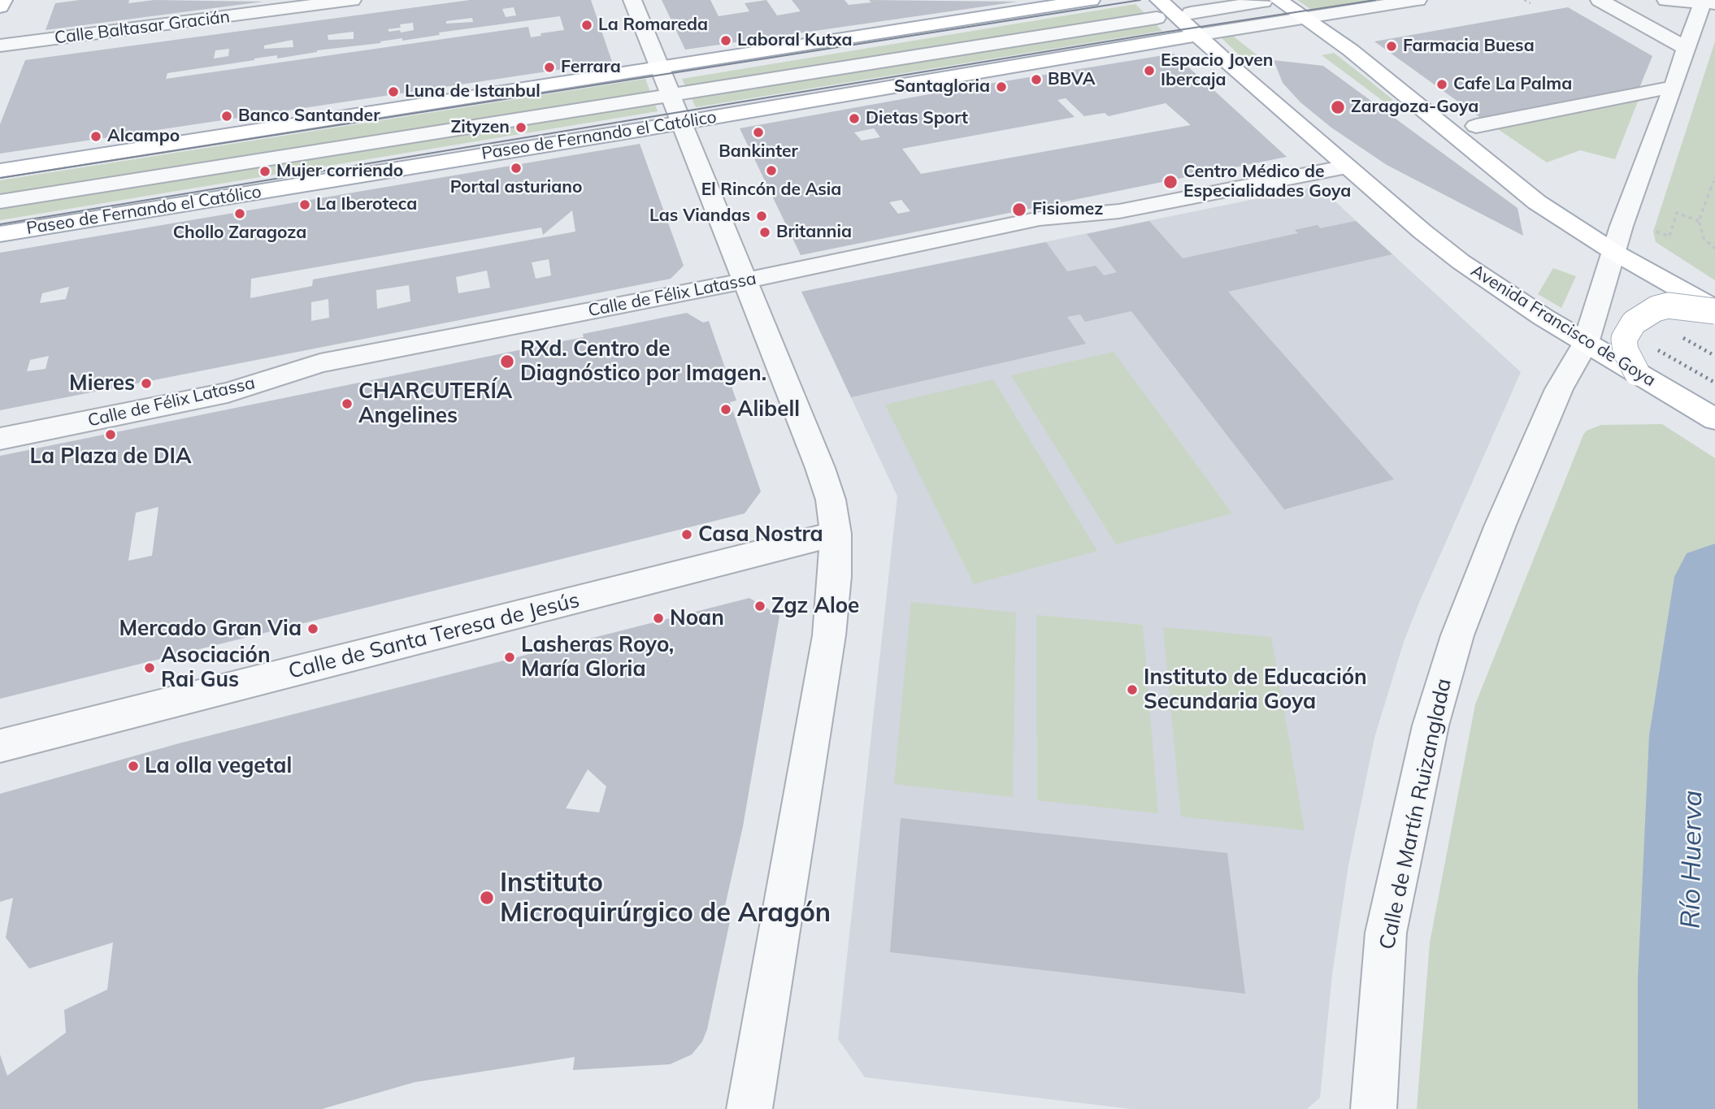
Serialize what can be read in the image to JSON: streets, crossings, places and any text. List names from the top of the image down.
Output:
{
  "streets": {
    "main road": ["Paseo de Fernando el Católico", "Avenida Francisco de Goya"],
    "street": [
      "Calle Baltasar Gracián",
      "Calle de Félix Latassa",
      "Calle de Santa Teresa de Jesús",
      "Calle de Martín Ruizanglada"
    ]
  },
  "crossings": [
    ["Paseo de Fernando el Católico", "Avenida Francisco de Goya"],
    ["Calle de Félix Latassa", "Avenida Francisco de Goya"],
    ["Avenida Francisco de Goya", "Calle de Martín Ruizanglada"]
  ],
  "water": ["Río Huerva"],
  "places": [
    "La Romareda",
    "Laboral Kutxa",
    "Farmacia Buesa",
    "Ferrara",
    "Espacio Joven Ibercaja",
    "BBVA",
    "Cafe La Palma",
    "Santagloria",
    "Luna de Istanbul",
    "Zaragoza-Goya",
    "Banco Santander",
    "Dietas Sport",
    "Zityzen",
    "Bankinter",
    "Alcampo",
    "Portal asturiano",
    "El Rincón de Asia",
    "Mujer corriendo",
    "Centro Médico de Especialidades Goya",
    "La Iberoteca",
    "Fisiomez",
    "Chollo Zaragoza",
    "Las Viandas",
    "Britannia",
    "RXd. Centro de Diagnóstico por Imagen.",
    "Mieres",
    "CHARCUTERÍA Angelines",
    "Alibell",
    "La Plaza de DIA",
    "Casa Nostra",
    "Zgz Aloe",
    "Noan",
    "Mercado Gran Via",
    "Lasheras Royo, María Gloria",
    "Asociación Rai Gus",
    "Instituto de Educación Secundaria Goya",
    "La olla vegetal",
    "Instituto Microquirúrgico de Aragón"
  ]
}
